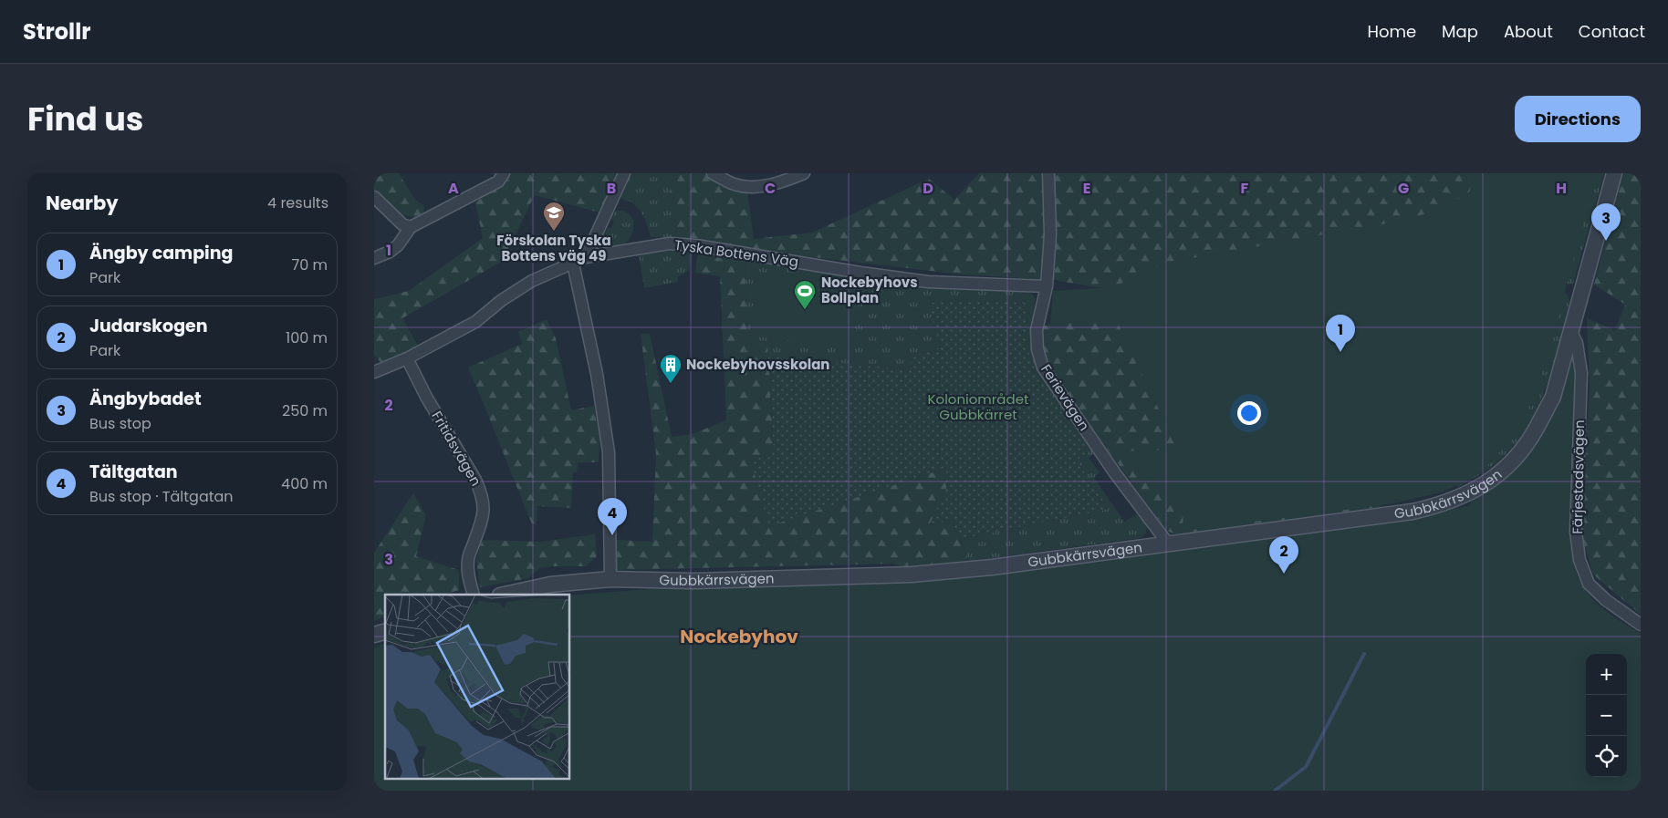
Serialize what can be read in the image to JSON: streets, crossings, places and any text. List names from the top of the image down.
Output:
{
  "streets": {
    "street": [
      "Tyska Bottens Väg",
      "Ferievägen",
      "Fritidsvägen",
      "Färjestadsvägen",
      "Gubbkärrsvägen"
    ]
  },
  "crossings": [
    ["Tyska Bottens Väg", "Ferievägen"],
    ["Tyska Bottens Väg", "Fritidsvägen"],
    ["Ferievägen", "Gubbkärrsvägen"],
    ["Färjestadsvägen", "Gubbkärrsvägen"]
  ],
  "districts": ["Nockebyhov"],
  "parks": ["Koloniområdet Gubbkärret"],
  "places": {
    "school or university": ["Förskolan Tyska Bottens väg 49"],
    "sports": ["Nockebyhovs Bollplan"],
    "building": ["Nockebyhovsskolan"]
  },
  "page": {
    "header": "Strollr",
    "nav": [
      "Home",
      "Map",
      "About",
      "Contact"
    ],
    "title": "Find us",
    "buttons": "Directions",
    "heading": ["Nearby", "4 results"],
    "pins": [
      "3",
      "1",
      "4",
      "2"
    ],
    "list": [
      {
        "mark": "1",
        "name": "Ängby camping",
        "note": "Park",
        "value": "70 m"
      },
      {
        "mark": "2",
        "name": "Judarskogen",
        "note": "Park",
        "value": "100 m"
      },
      {
        "mark": "3",
        "name": "Ängbybadet",
        "note": "Bus stop",
        "value": "250 m"
      },
      {
        "mark": "4",
        "name": "Tältgatan",
        "note": "Bus stop · Tältgatan",
        "value": "400 m"
      }
    ],
    "map_buttons": ["+", "−"]
  },
  "grid": {
    "columns": [
      "A",
      "B",
      "C",
      "D",
      "E",
      "F",
      "G",
      "H"
    ],
    "rows": ["1", "2", "3"]
  }
}
